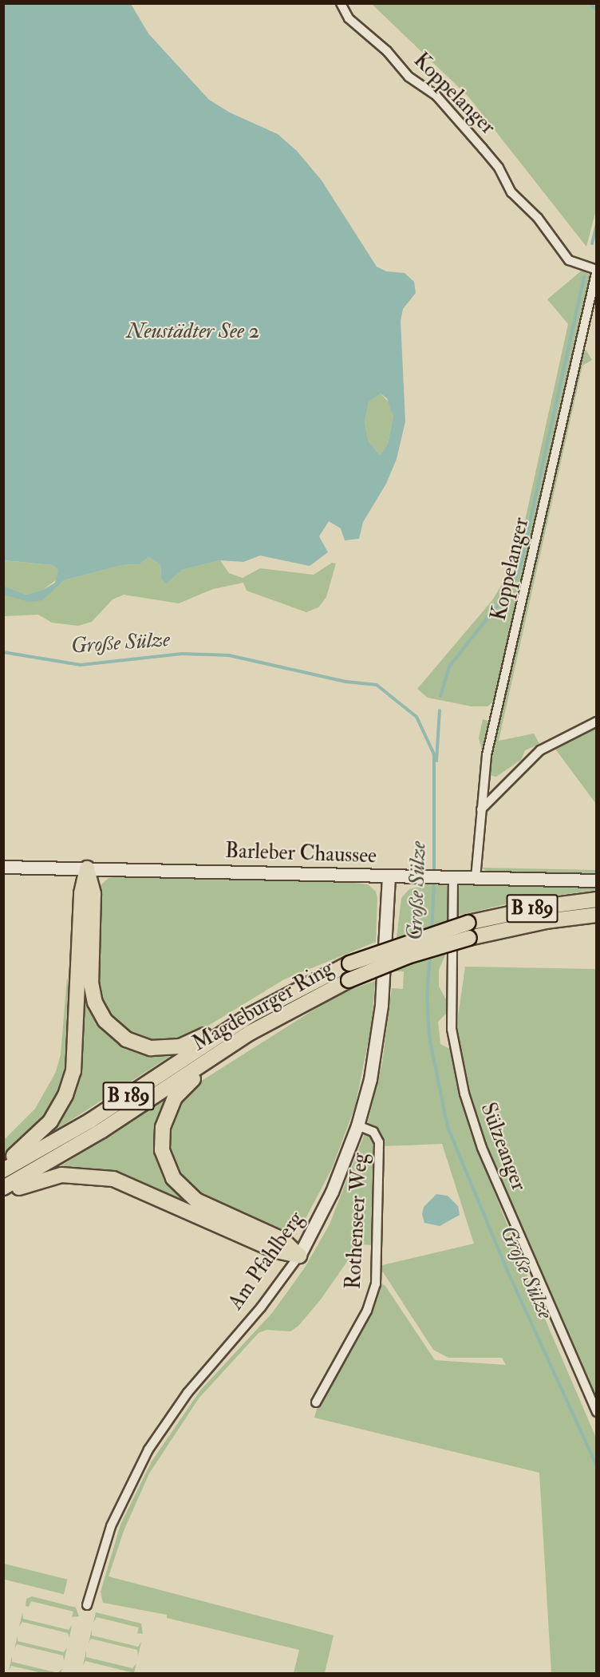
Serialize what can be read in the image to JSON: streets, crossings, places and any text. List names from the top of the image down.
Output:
{
  "streets": {
    "highway": ["B 189", "Magdeburger Ring"],
    "street": [
      "Koppelanger",
      "Barleber Chaussee",
      "Sülzeanger",
      "Rothenseer Weg",
      "Am Pfahlberg"
    ]
  },
  "crossings": [
    ["Koppelanger", "Barleber Chaussee"],
    ["Barleber Chaussee", "Sülzeanger"],
    ["Barleber Chaussee", "Am Pfahlberg"],
    ["Rothenseer Weg", "Am Pfahlberg"]
  ],
  "water": ["Neustädter See 2", "Große Sülze"]
}
